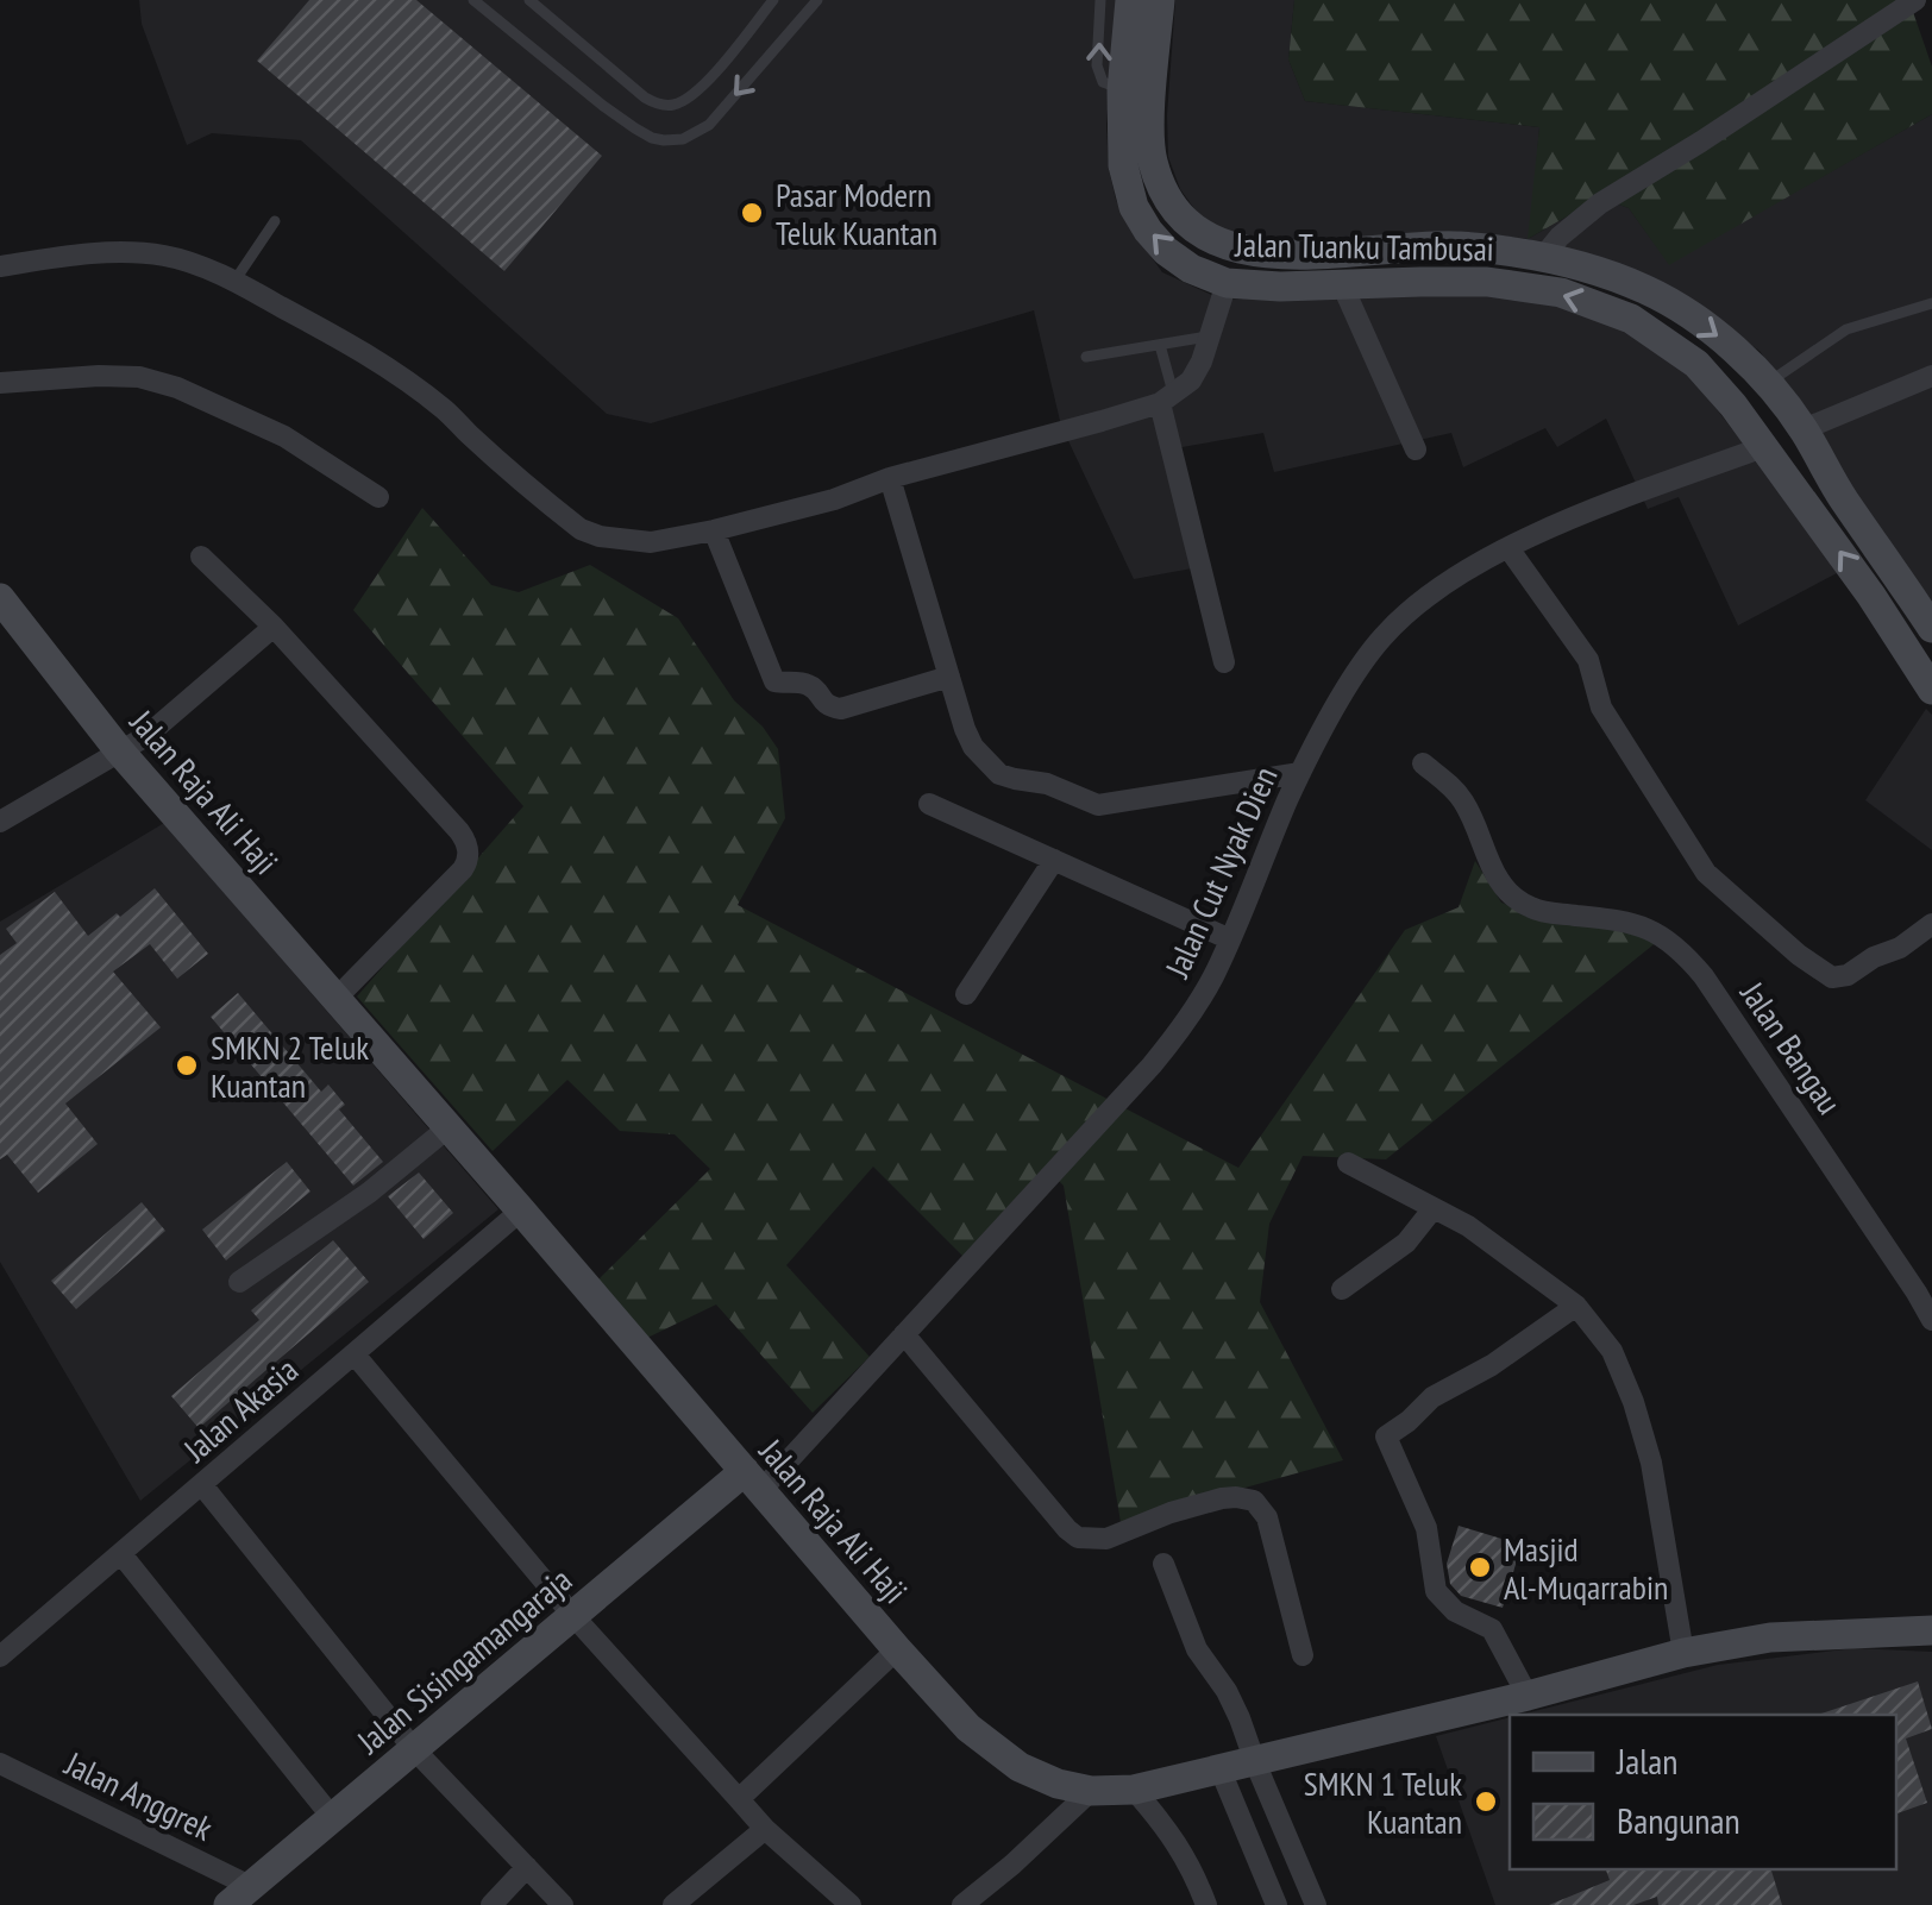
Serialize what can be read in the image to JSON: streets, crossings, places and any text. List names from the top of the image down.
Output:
{
  "streets": {
    "street": [
      "Jalan Tuanku Tambusai",
      "Jalan Raja Ali Haji",
      "Jalan Cut Nyak Dien",
      "Jalan Bangau",
      "Jalan Akasia",
      "Jalan Sisingamangaraja",
      "Jalan Anggrek"
    ]
  },
  "crossings": [
    ["Jalan Tuanku Tambusai", "Jalan Cut Nyak Dien"],
    ["Jalan Raja Ali Haji", "Jalan Cut Nyak Dien"],
    ["Jalan Raja Ali Haji", "Jalan Akasia"],
    ["Jalan Raja Ali Haji", "Jalan Sisingamangaraja"],
    ["Jalan Cut Nyak Dien", "Jalan Sisingamangaraja"],
    ["Jalan Sisingamangaraja", "Jalan Anggrek"]
  ],
  "places": [
    "Pasar Modern Teluk Kuantan",
    "SMKN 2 Teluk Kuantan",
    "Masjid Al-Muqarrabin",
    "SMKN 1 Teluk Kuantan"
  ],
  "legend": ["Jalan", "Bangunan"]
}
